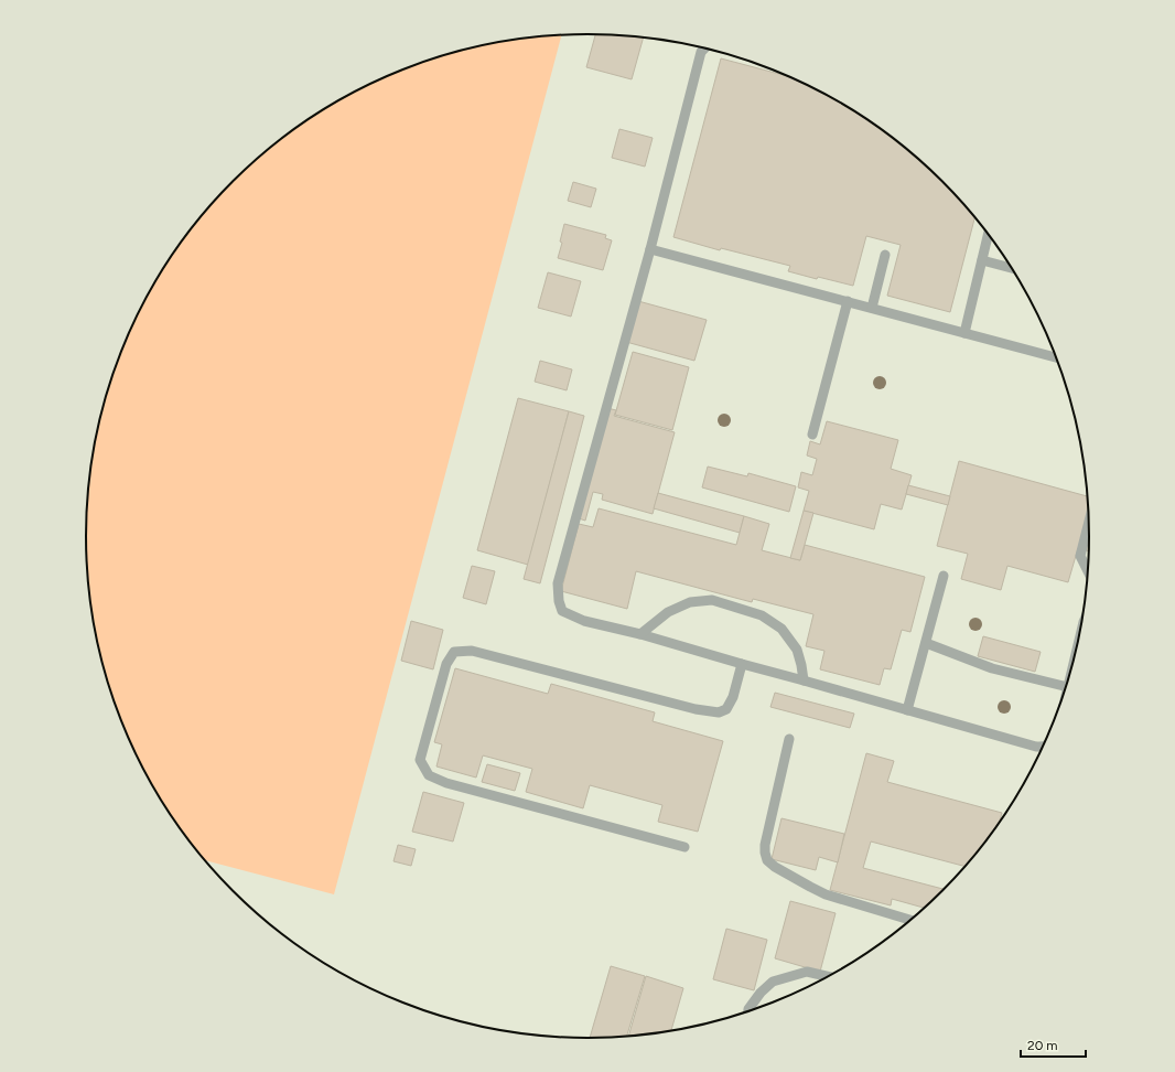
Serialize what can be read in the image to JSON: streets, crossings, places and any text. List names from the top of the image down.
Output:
{
  "scale_bar": "20 m"
}
